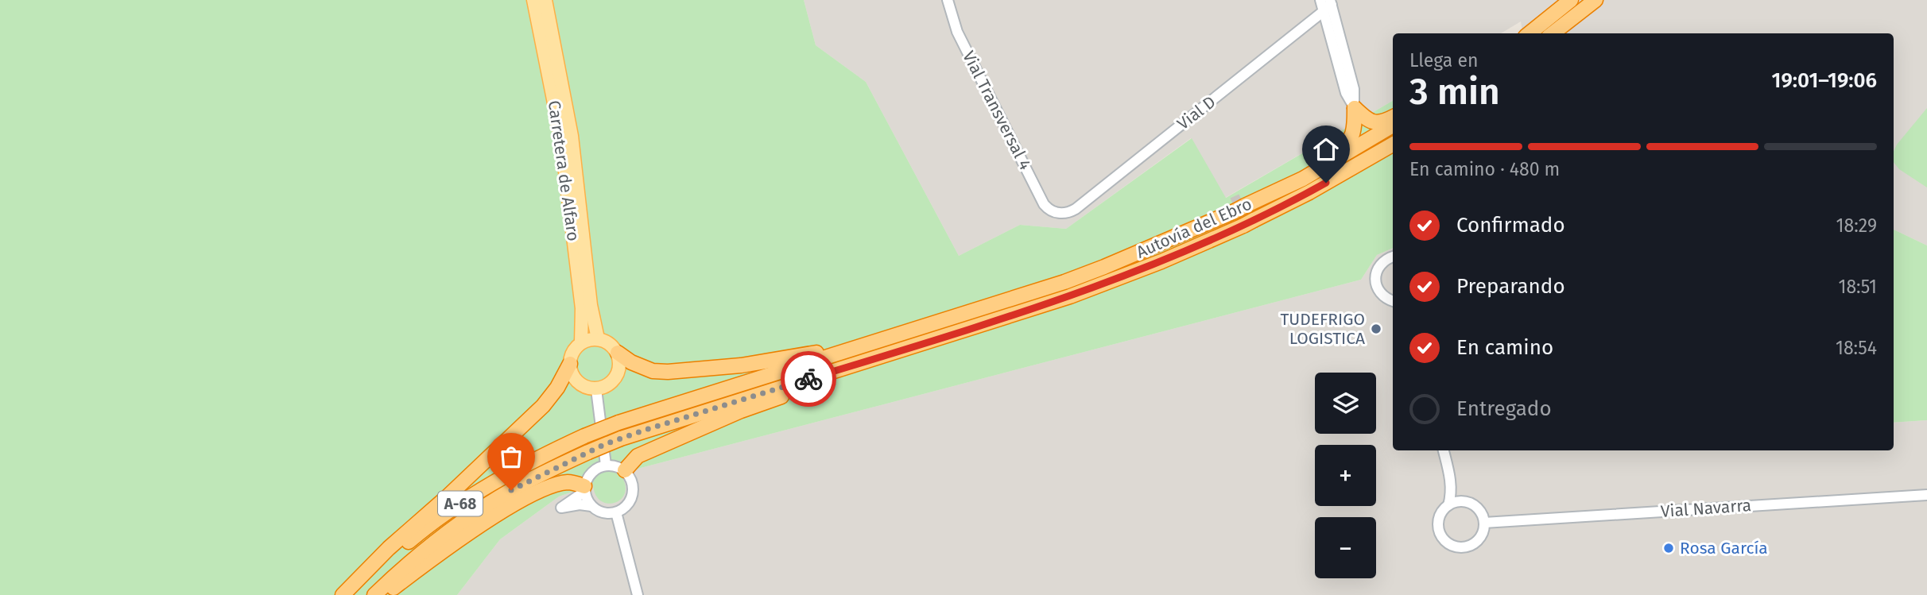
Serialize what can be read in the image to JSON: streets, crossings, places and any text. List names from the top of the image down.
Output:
{
  "streets": {
    "highway": ["Autovía del Ebro", "A-68"],
    "main road": ["Carretera de Alfaro"],
    "street": ["Vial Transversal 4", "Vial D", "Vial Navarra"]
  },
  "crossings": [
    ["Vial Transversal 4", "Vial D"]
  ],
  "places": ["TUDEFRIGO LOGISTICA", "Rosa García"],
  "page": {
    "heading": ["3 min", "Llega en", "19:01–19:06"],
    "bar": "En camino · 480 m",
    "list": [
      ["Confirmado", "18:29"],
      ["Preparando", "18:51"],
      ["En camino", "18:54"],
      "Entregado"
    ],
    "map_buttons": ["+", "−"]
  }
}
